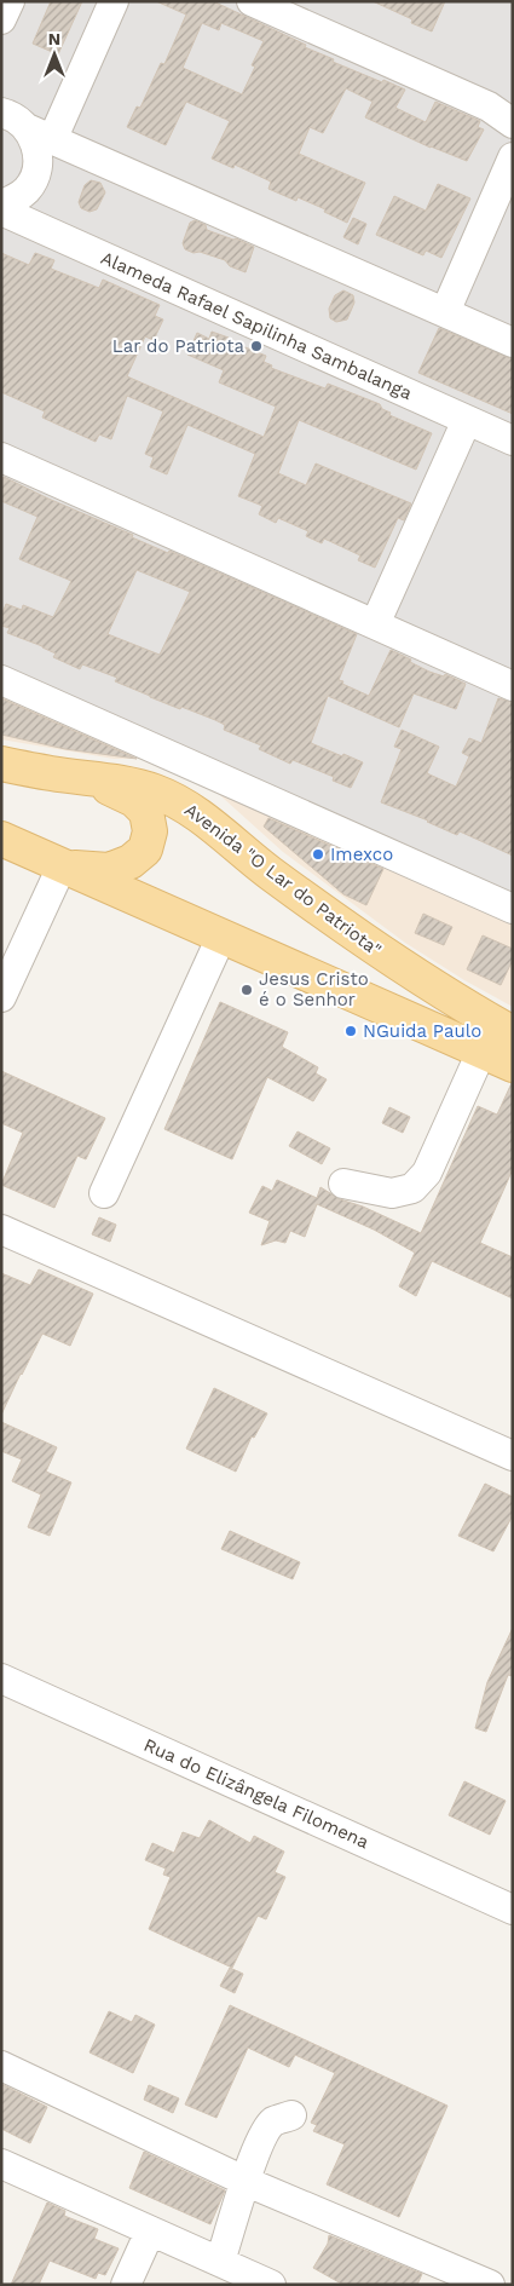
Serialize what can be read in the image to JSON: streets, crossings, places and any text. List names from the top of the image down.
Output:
{
  "streets": {
    "main road": ["Avenida \"O Lar do Patriota\""],
    "street": ["Alameda Rafael Sapilinha Sambalanga", "Rua do Elizângela Filomena"]
  },
  "places": [
    "Lar do Patriota",
    "Imexco",
    "Jesus Cristo é o Senhor",
    "NGuida Paulo"
  ],
  "north": "top"
}
